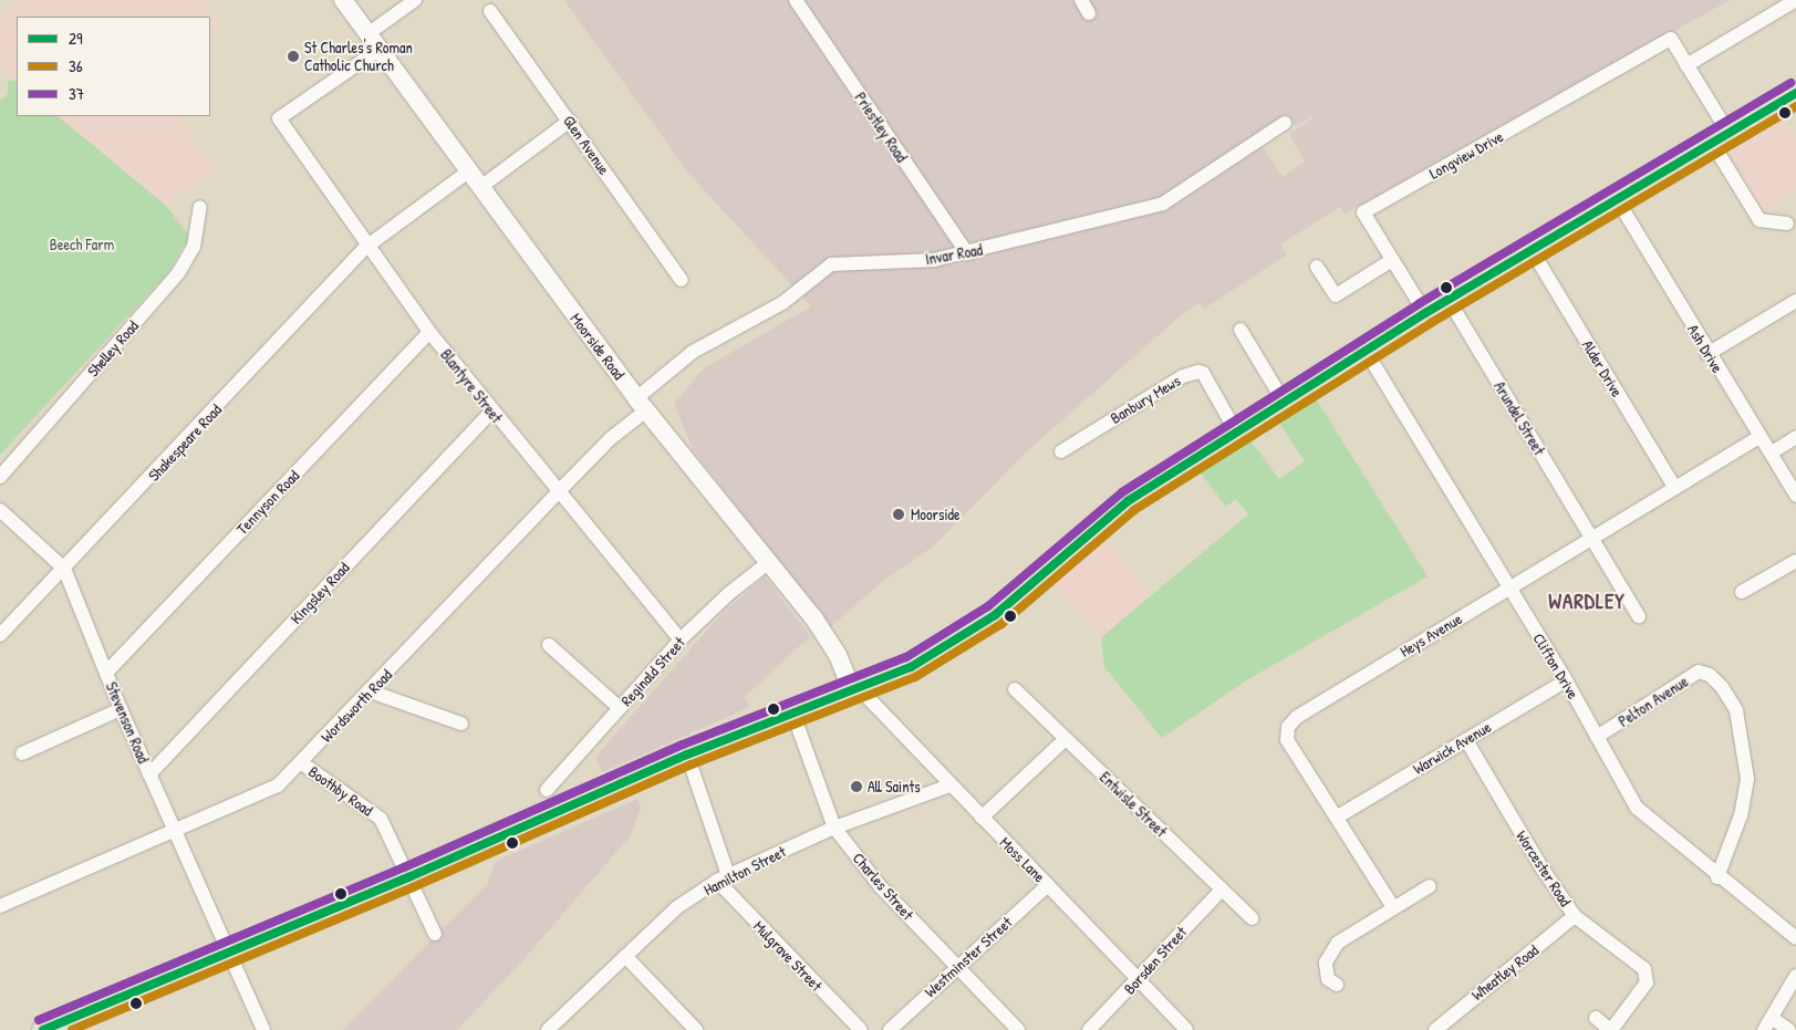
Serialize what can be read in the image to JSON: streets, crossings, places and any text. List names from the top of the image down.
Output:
{
  "streets": {
    "street": [
      "Priestley Road",
      "Glen Avenue",
      "Longview Drive",
      "Invar Road",
      "Moorside Road",
      "Shelley Road",
      "Ash Drive",
      "Alder Drive",
      "Blantyre Street",
      "Banbury Mews",
      "Arundel Street",
      "Shakespeare Road",
      "Tennyson Road",
      "Kingsley Road",
      "Heys Avenue",
      "Clifton Drive",
      "Reginald Street",
      "Pelton Avenue",
      "Wordsworth Road",
      "Stevenson Road",
      "Warwick Avenue",
      "Boothby Road",
      "Entwisle Street",
      "Moss Lane",
      "Worcester Road",
      "Hamilton Street",
      "Charles Street",
      "Mulgrave Street",
      "Westminster Street",
      "Borsden Street",
      "Wheatley Road"
    ]
  },
  "crossings": [
    ["Priestley Road", "Invar Road"],
    ["Invar Road", "Moorside Road"],
    ["Invar Road", "Wordsworth Road"],
    ["Moorside Road", "Blantyre Street"],
    ["Moorside Road", "Shakespeare Road"],
    ["Moorside Road", "Reginald Street"],
    ["Moorside Road", "Wordsworth Road"],
    ["Moorside Road", "Moss Lane"],
    ["Ash Drive", "Heys Avenue"],
    ["Alder Drive", "Heys Avenue"],
    ["Blantyre Street", "Shakespeare Road"],
    ["Blantyre Street", "Tennyson Road"],
    ["Blantyre Street", "Kingsley Road"],
    ["Blantyre Street", "Reginald Street"],
    ["Blantyre Street", "Wordsworth Road"],
    ["Arundel Street", "Heys Avenue"],
    ["Shakespeare Road", "Stevenson Road"],
    ["Tennyson Road", "Stevenson Road"],
    ["Kingsley Road", "Stevenson Road"],
    ["Heys Avenue", "Clifton Drive"],
    ["Heys Avenue", "Warwick Avenue"],
    ["Clifton Drive", "Pelton Avenue"],
    ["Clifton Drive", "Warwick Avenue"],
    ["Wordsworth Road", "Stevenson Road"],
    ["Wordsworth Road", "Boothby Road"],
    ["Warwick Avenue", "Worcester Road"],
    ["Entwisle Street", "Borsden Street"],
    ["Moss Lane", "Hamilton Street"],
    ["Moss Lane", "Westminster Street"],
    ["Moss Lane", "Borsden Street"],
    ["Worcester Road", "Wheatley Road"],
    ["Hamilton Street", "Charles Street"],
    ["Hamilton Street", "Mulgrave Street"],
    ["Charles Street", "Westminster Street"]
  ],
  "districts": ["WARDLEY"],
  "parks": ["Beech Farm"],
  "places": ["St Charles's Roman Catholic Church", "Moorside", "All Saints"],
  "lines": ["transit line 37", "transit line 29", "transit line 36"],
  "legend": ["29", "36", "37"]
}
